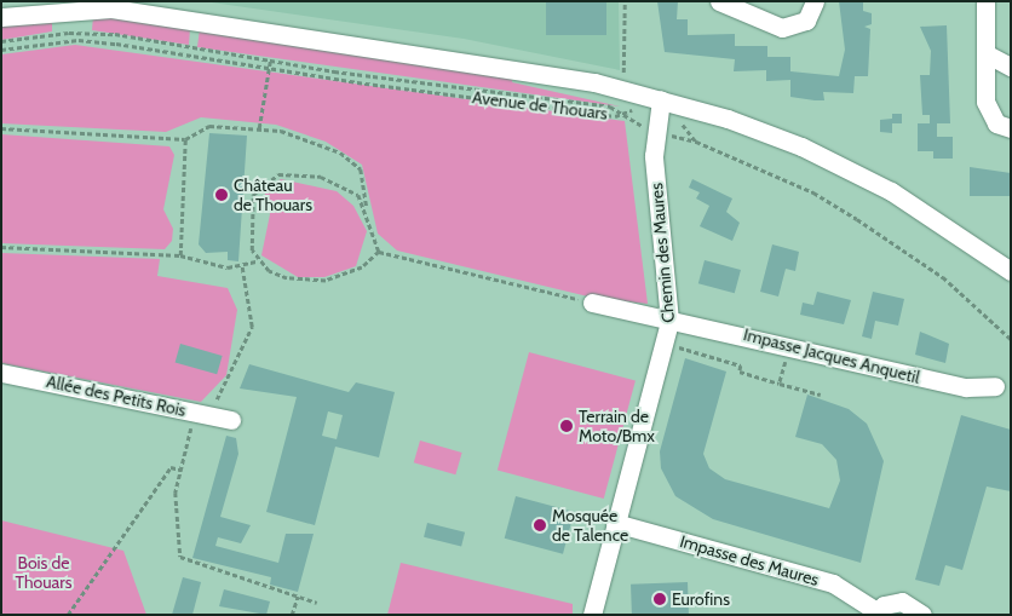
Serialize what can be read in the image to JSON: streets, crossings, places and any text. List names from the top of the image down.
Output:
{
  "streets": {
    "street": [
      "Avenue de Thouars",
      "Chemin des Maures",
      "Impasse Jacques Anquetil",
      "Allée des Petits Rois",
      "Impasse des Maures"
    ]
  },
  "crossings": [
    ["Avenue de Thouars", "Chemin des Maures"],
    ["Chemin des Maures", "Impasse Jacques Anquetil"],
    ["Chemin des Maures", "Impasse des Maures"]
  ],
  "parks": ["Bois de Thouars"],
  "places": [
    "Château de Thouars",
    "Terrain de Moto/Bmx",
    "Mosquée de Talence",
    "Eurofins"
  ]
}
